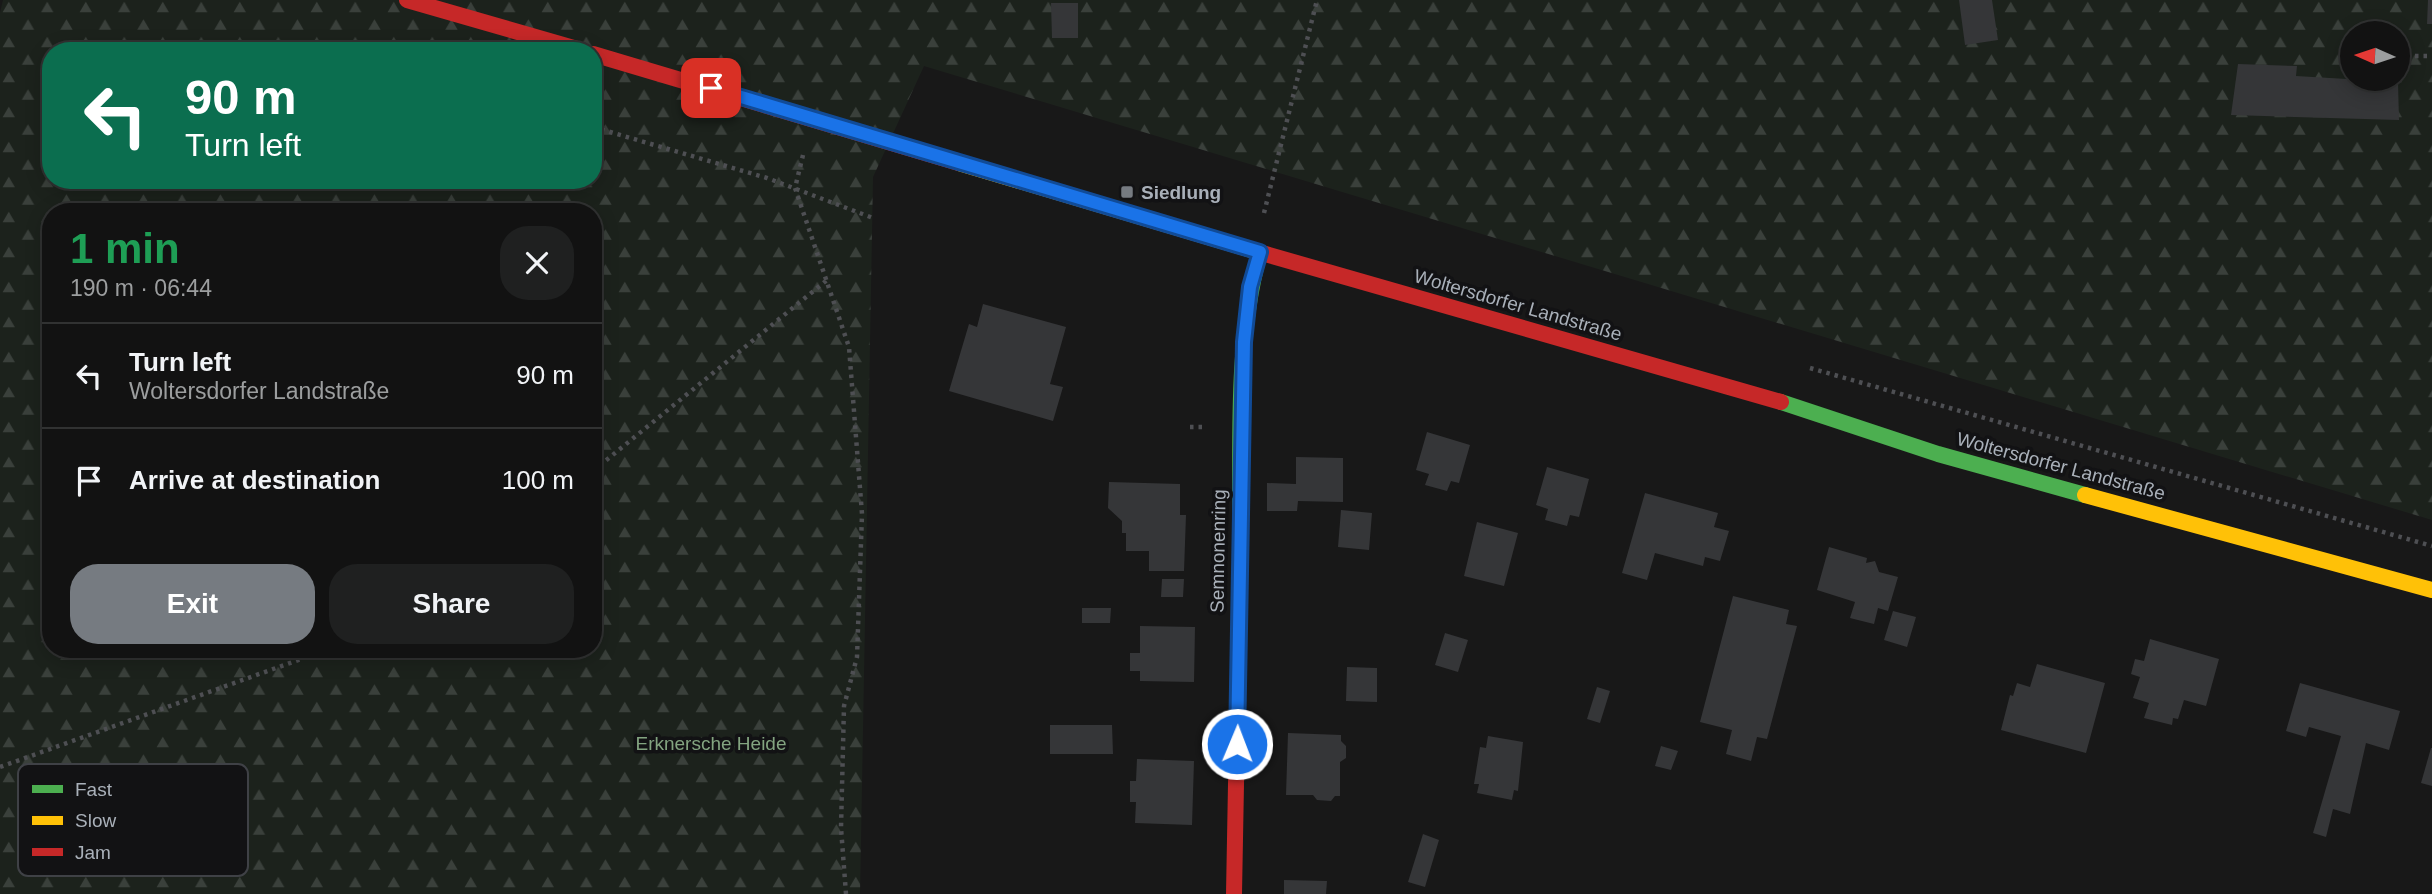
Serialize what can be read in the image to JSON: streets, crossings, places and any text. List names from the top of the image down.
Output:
{
  "streets": {
    "main road": ["Woltersdorfer Landstraße", "Semnonenring"]
  },
  "crossings": [
    ["Woltersdorfer Landstraße", "Semnonenring"]
  ],
  "parks": ["Erknersche Heide"],
  "places": {
    "transit": ["Siedlung"]
  },
  "legend": ["Fast", "Slow", "Jam"],
  "north": "left",
  "page": {
    "turn": ["90 m", "Turn left"],
    "heading": ["1 min", "190 m · 06:44"],
    "list": [
      {
        "name": "Turn left",
        "note": "Woltersdorfer Landstraße",
        "value": "90 m"
      },
      {
        "name": "Arrive at destination",
        "value": "100 m"
      }
    ],
    "buttons": ["Exit", "Share"]
  }
}
